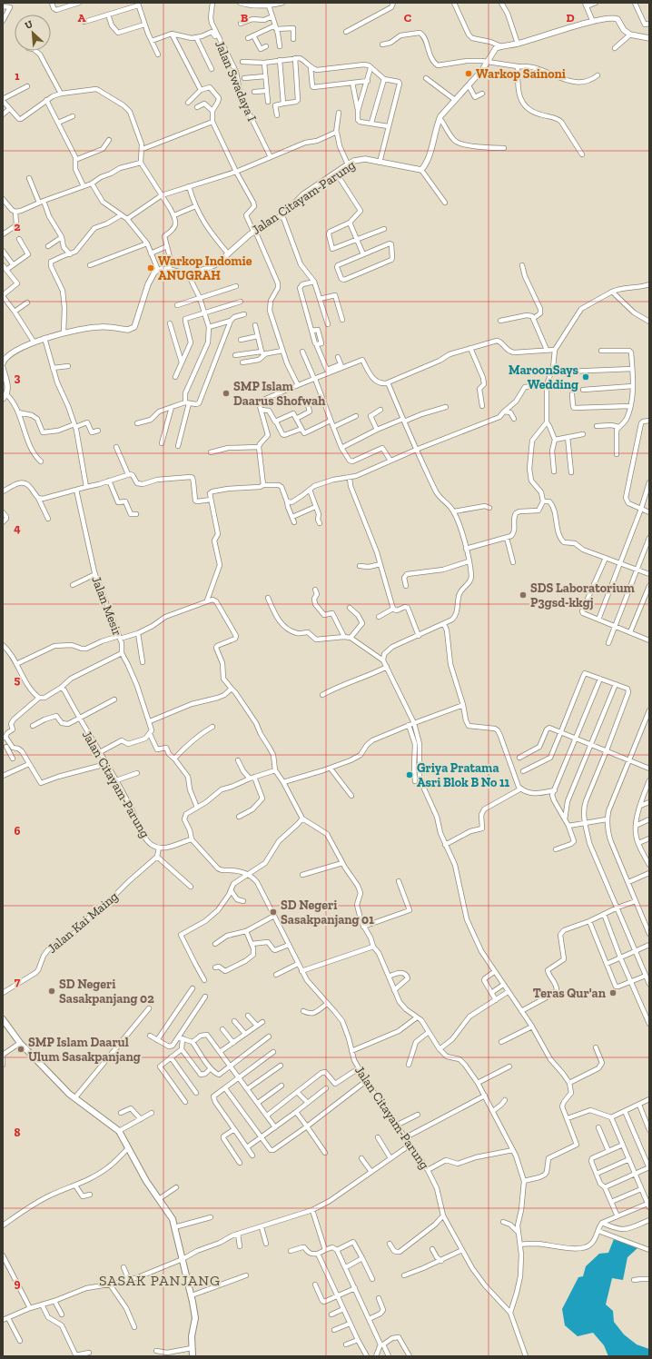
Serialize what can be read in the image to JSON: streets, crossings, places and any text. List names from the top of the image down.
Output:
{
  "streets": {
    "street": [
      "Jalan Swadaya I",
      "Jalan Citayam-Parung",
      "Jalan Mesir",
      "Jalan Kai Maing"
    ]
  },
  "crossings": [
    ["Jalan Citayam-Parung", "Jalan Mesir"]
  ],
  "districts": ["SASAK PANJANG"],
  "places": [
    "Warkop Sainoni",
    "Warkop Indomie ANUGRAH",
    "MaroonSays Wedding",
    "SMP Islam Daarus Shofwah",
    "SDS Laboratorium P3gsd-kkgj",
    "Griya Pratama Asri Blok B No 11",
    "SD Negeri Sasakpanjang 01",
    "SD Negeri Sasakpanjang 02",
    "Teras Qur'an",
    "SMP Islam Daarul Ulum Sasakpanjang"
  ],
  "north": "top left",
  "grid": {
    "columns": [
      "A",
      "B",
      "C",
      "D"
    ],
    "rows": [
      "1",
      "2",
      "3",
      "4",
      "5",
      "6",
      "7",
      "8",
      "9"
    ]
  }
}
